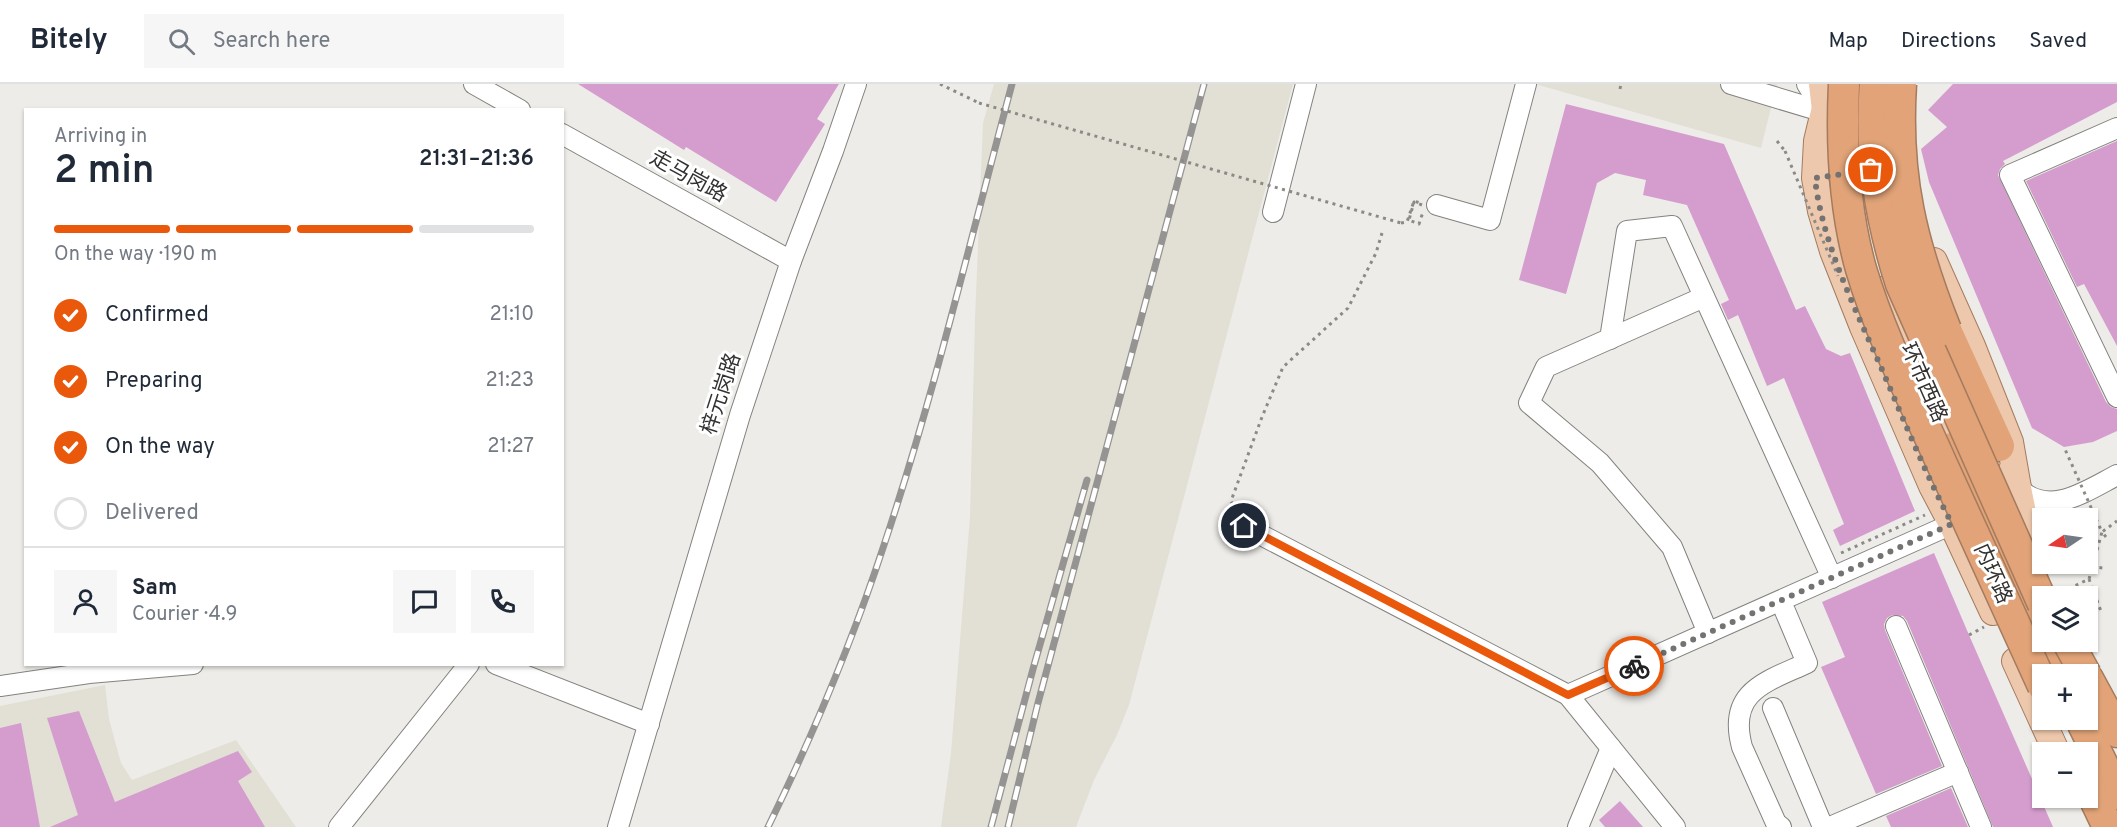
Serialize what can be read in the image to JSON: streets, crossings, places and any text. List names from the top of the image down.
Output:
{
  "streets": {
    "highway": ["内环路"],
    "main road": ["环市西路"],
    "street": ["走马岗路", "梓元岗路"]
  },
  "crossings": [
    ["走马岗路", "梓元岗路"],
    ["环市西路", "内环路"]
  ],
  "north": "left",
  "page": {
    "header": "Bitely",
    "search": "Search here",
    "nav": ["Map", "Directions", "Saved"],
    "heading": ["2 min", "Arriving in", "21:31–21:36"],
    "panel": ["Sam", "Courier · 4.9"],
    "bar": "On the way · 190 m",
    "list": [
      ["Confirmed", "21:10"],
      ["Preparing", "21:23"],
      ["On the way", "21:27"],
      "Delivered"
    ],
    "map_buttons": ["+", "−"]
  }
}
